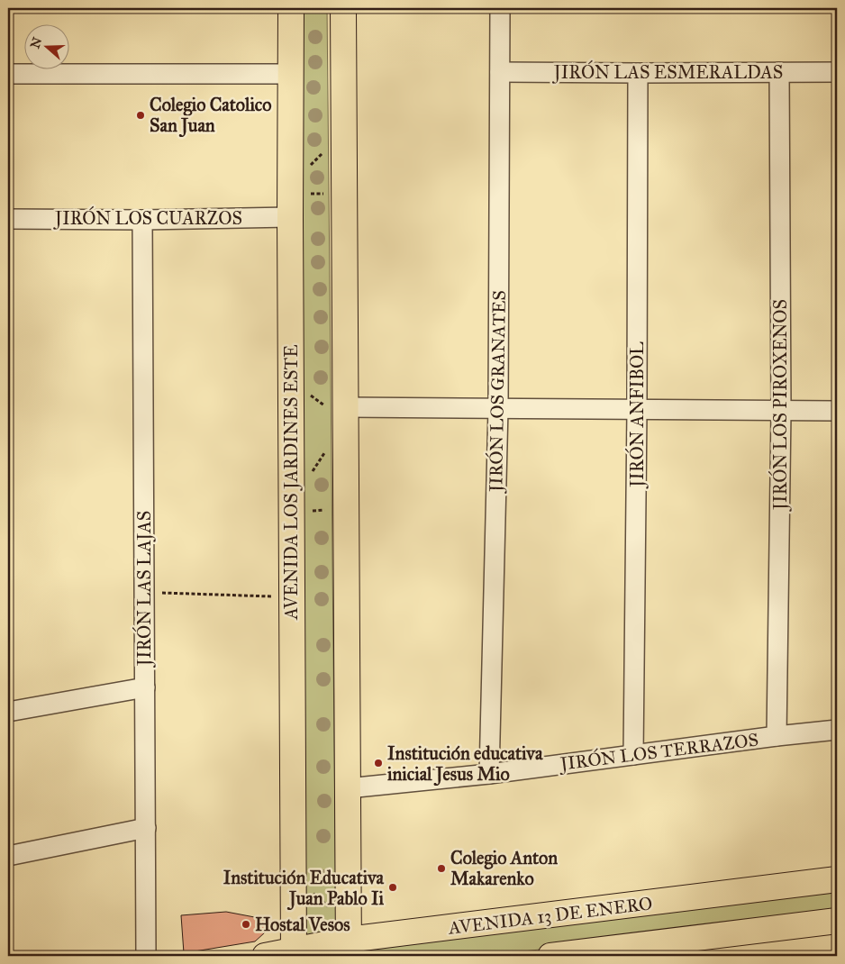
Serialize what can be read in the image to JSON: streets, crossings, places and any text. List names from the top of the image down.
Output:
{
  "streets": {
    "main road": ["AVENIDA LOS JARDINES ESTE", "AVENIDA 13 DE ENERO"],
    "street": [
      "JIRÓN LAS ESMERALDAS",
      "JIRÓN LOS CUARZOS",
      "JIRÓN LOS GRANATES",
      "JIRÓN LOS PIROXENOS",
      "JIRÓN ANFIBOL",
      "JIRÓN LAS LAJAS",
      "JIRÓN LOS TERRAZOS"
    ]
  },
  "crossings": [
    ["JIRÓN LAS ESMERALDAS", "JIRÓN LOS GRANATES"],
    ["JIRÓN LAS ESMERALDAS", "JIRÓN LOS PIROXENOS"],
    ["JIRÓN LAS ESMERALDAS", "JIRÓN ANFIBOL"],
    ["JIRÓN LOS CUARZOS", "AVENIDA LOS JARDINES ESTE"],
    ["JIRÓN LOS CUARZOS", "JIRÓN LAS LAJAS"],
    ["JIRÓN LOS GRANATES", "JIRÓN LOS TERRAZOS"],
    ["JIRÓN LOS PIROXENOS", "JIRÓN LOS TERRAZOS"],
    ["JIRÓN ANFIBOL", "JIRÓN LOS TERRAZOS"],
    ["AVENIDA LOS JARDINES ESTE", "AVENIDA 13 DE ENERO"]
  ],
  "places": [
    "Colegio Catolico San Juan",
    "Institución educativa inicial Jesus Mio",
    "Colegio Anton Makarenko",
    "Institución Educativa Juan Pablo Ii",
    "Hostal Vesos"
  ],
  "north": "left"
}
